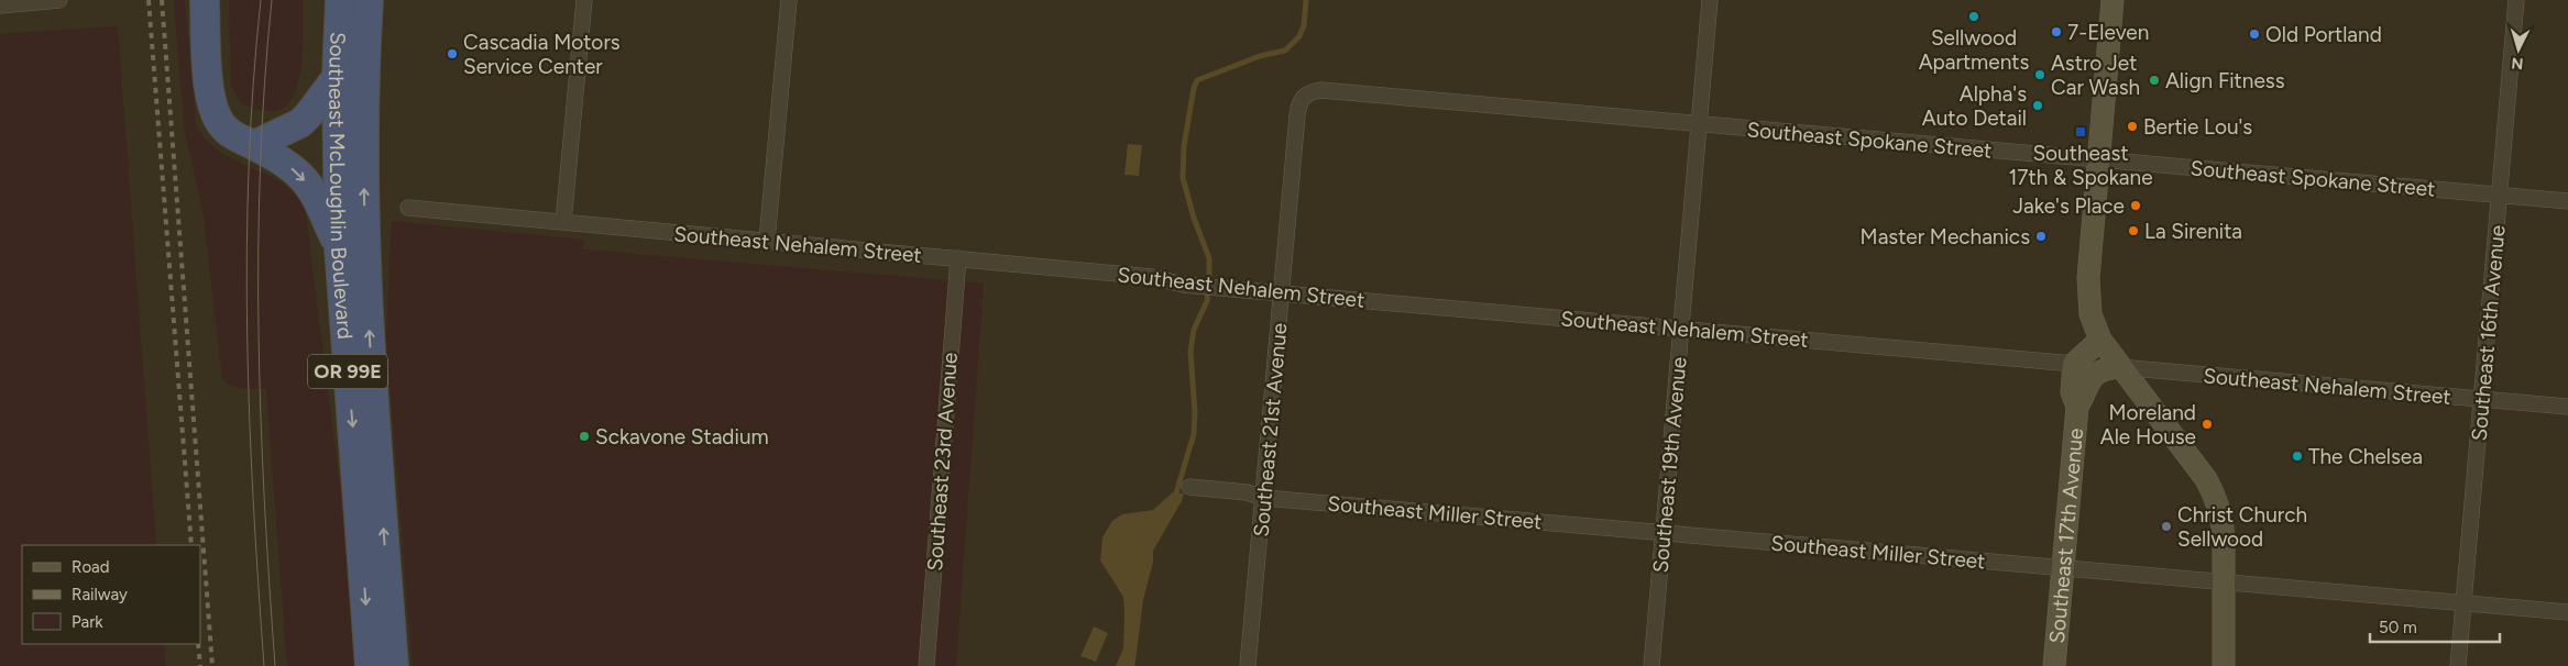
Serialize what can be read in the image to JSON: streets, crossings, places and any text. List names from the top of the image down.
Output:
{
  "streets": {
    "highway": ["Southeast McLoughlin Boulevard", "OR 99E"],
    "main road": ["Southeast 17th Avenue"],
    "street": [
      "Southeast Spokane Street",
      "Southeast Nehalem Street",
      "Southeast 16th Avenue",
      "Southeast 21st Avenue",
      "Southeast 23rd Avenue",
      "Southeast 19th Avenue",
      "Southeast Miller Street"
    ]
  },
  "crossings": [
    ["Southeast Spokane Street", "Southeast 16th Avenue"],
    ["Southeast Spokane Street", "Southeast 21st Avenue"],
    ["Southeast Spokane Street", "Southeast 19th Avenue"],
    ["Southeast Nehalem Street", "Southeast 16th Avenue"],
    ["Southeast Nehalem Street", "Southeast 21st Avenue"],
    ["Southeast Nehalem Street", "Southeast 23rd Avenue"],
    ["Southeast Nehalem Street", "Southeast 19th Avenue"],
    ["Southeast Nehalem Street", "Southeast 17th Avenue"],
    ["Southeast 16th Avenue", "Southeast Miller Street"],
    ["Southeast 21st Avenue", "Southeast Miller Street"],
    ["Southeast 19th Avenue", "Southeast Miller Street"],
    ["Southeast Miller Street", "Southeast 17th Avenue"]
  ],
  "places": {
    "other": [
      "Sellwood Apartments",
      "7-Eleven",
      "Old Portland",
      "Cascadia Motors Service Center",
      "Astro Jet Car Wash",
      "Align Fitness",
      "Alpha's Auto Detail",
      "Bertie Lou's",
      "Jake's Place",
      "La Sirenita",
      "Master Mechanics",
      "Moreland Ale House",
      "Sckavone Stadium",
      "The Chelsea",
      "Christ Church Sellwood"
    ],
    "transit": ["Southeast 17th & Spokane"]
  },
  "legend": ["Road", "Railway", "Park"],
  "scale_bar": "50 m",
  "north": "bottom"
}
